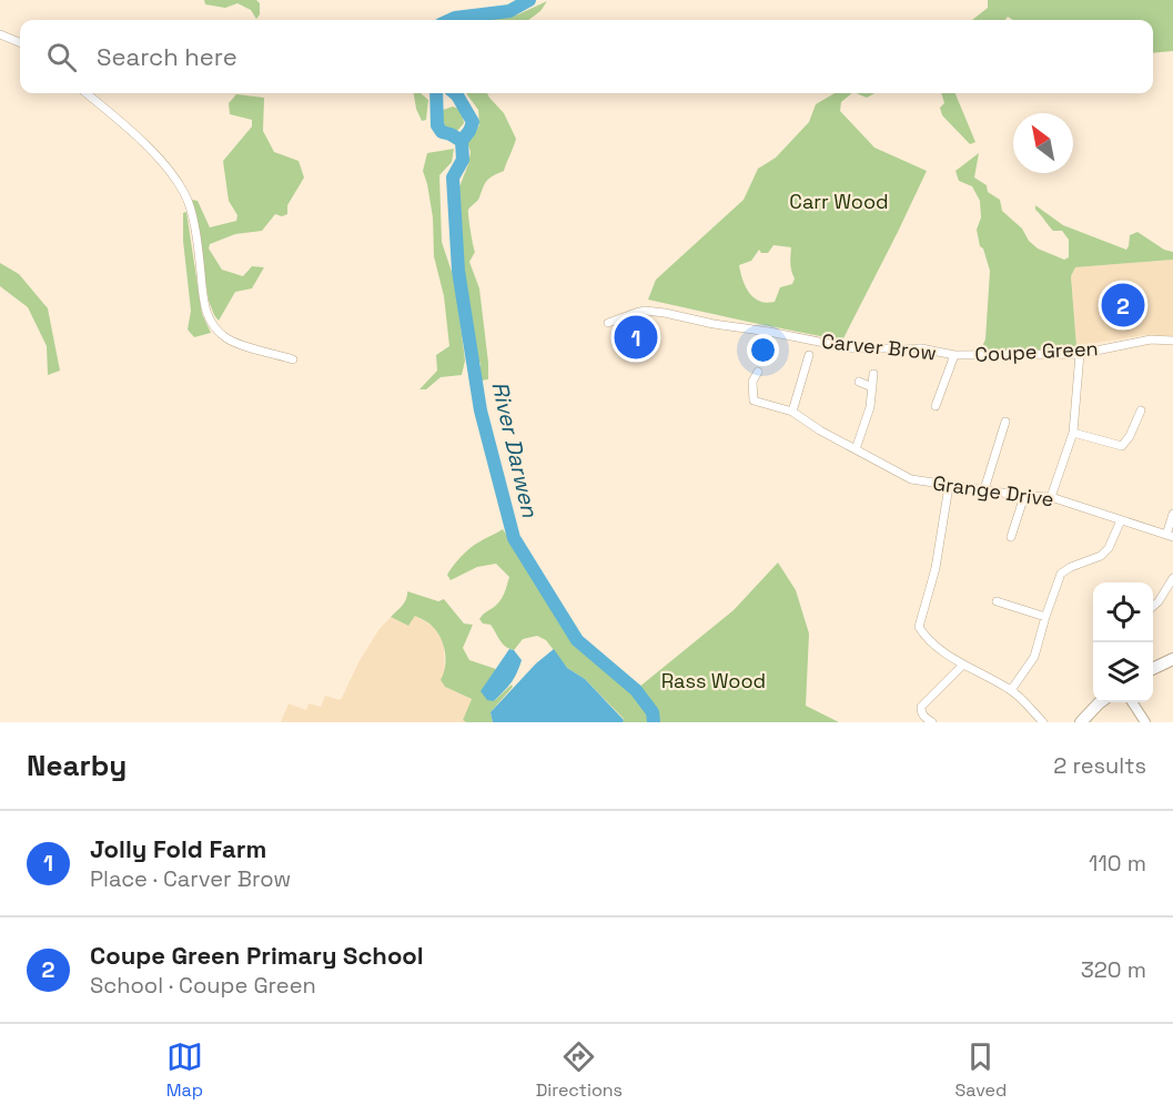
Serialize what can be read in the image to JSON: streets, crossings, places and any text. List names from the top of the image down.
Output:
{
  "streets": {
    "street": ["Carver Brow", "Coupe Green", "Grange Drive"]
  },
  "crossings": [
    ["Carver Brow", "Coupe Green"]
  ],
  "water": ["River Darwen"],
  "parks": ["Carr Wood", "Rass Wood"],
  "north": "top left",
  "page": {
    "search": "Search here",
    "pins": ["2", "1"],
    "heading": ["Nearby", "2 results"],
    "list": [
      {
        "mark": "1",
        "name": "Jolly Fold Farm",
        "note": "Place · Carver Brow",
        "value": "110 m"
      },
      {
        "mark": "2",
        "name": "Coupe Green Primary School",
        "note": "School · Coupe Green",
        "value": "320 m"
      }
    ],
    "nav": ["Map", "Directions", "Saved"]
  }
}
